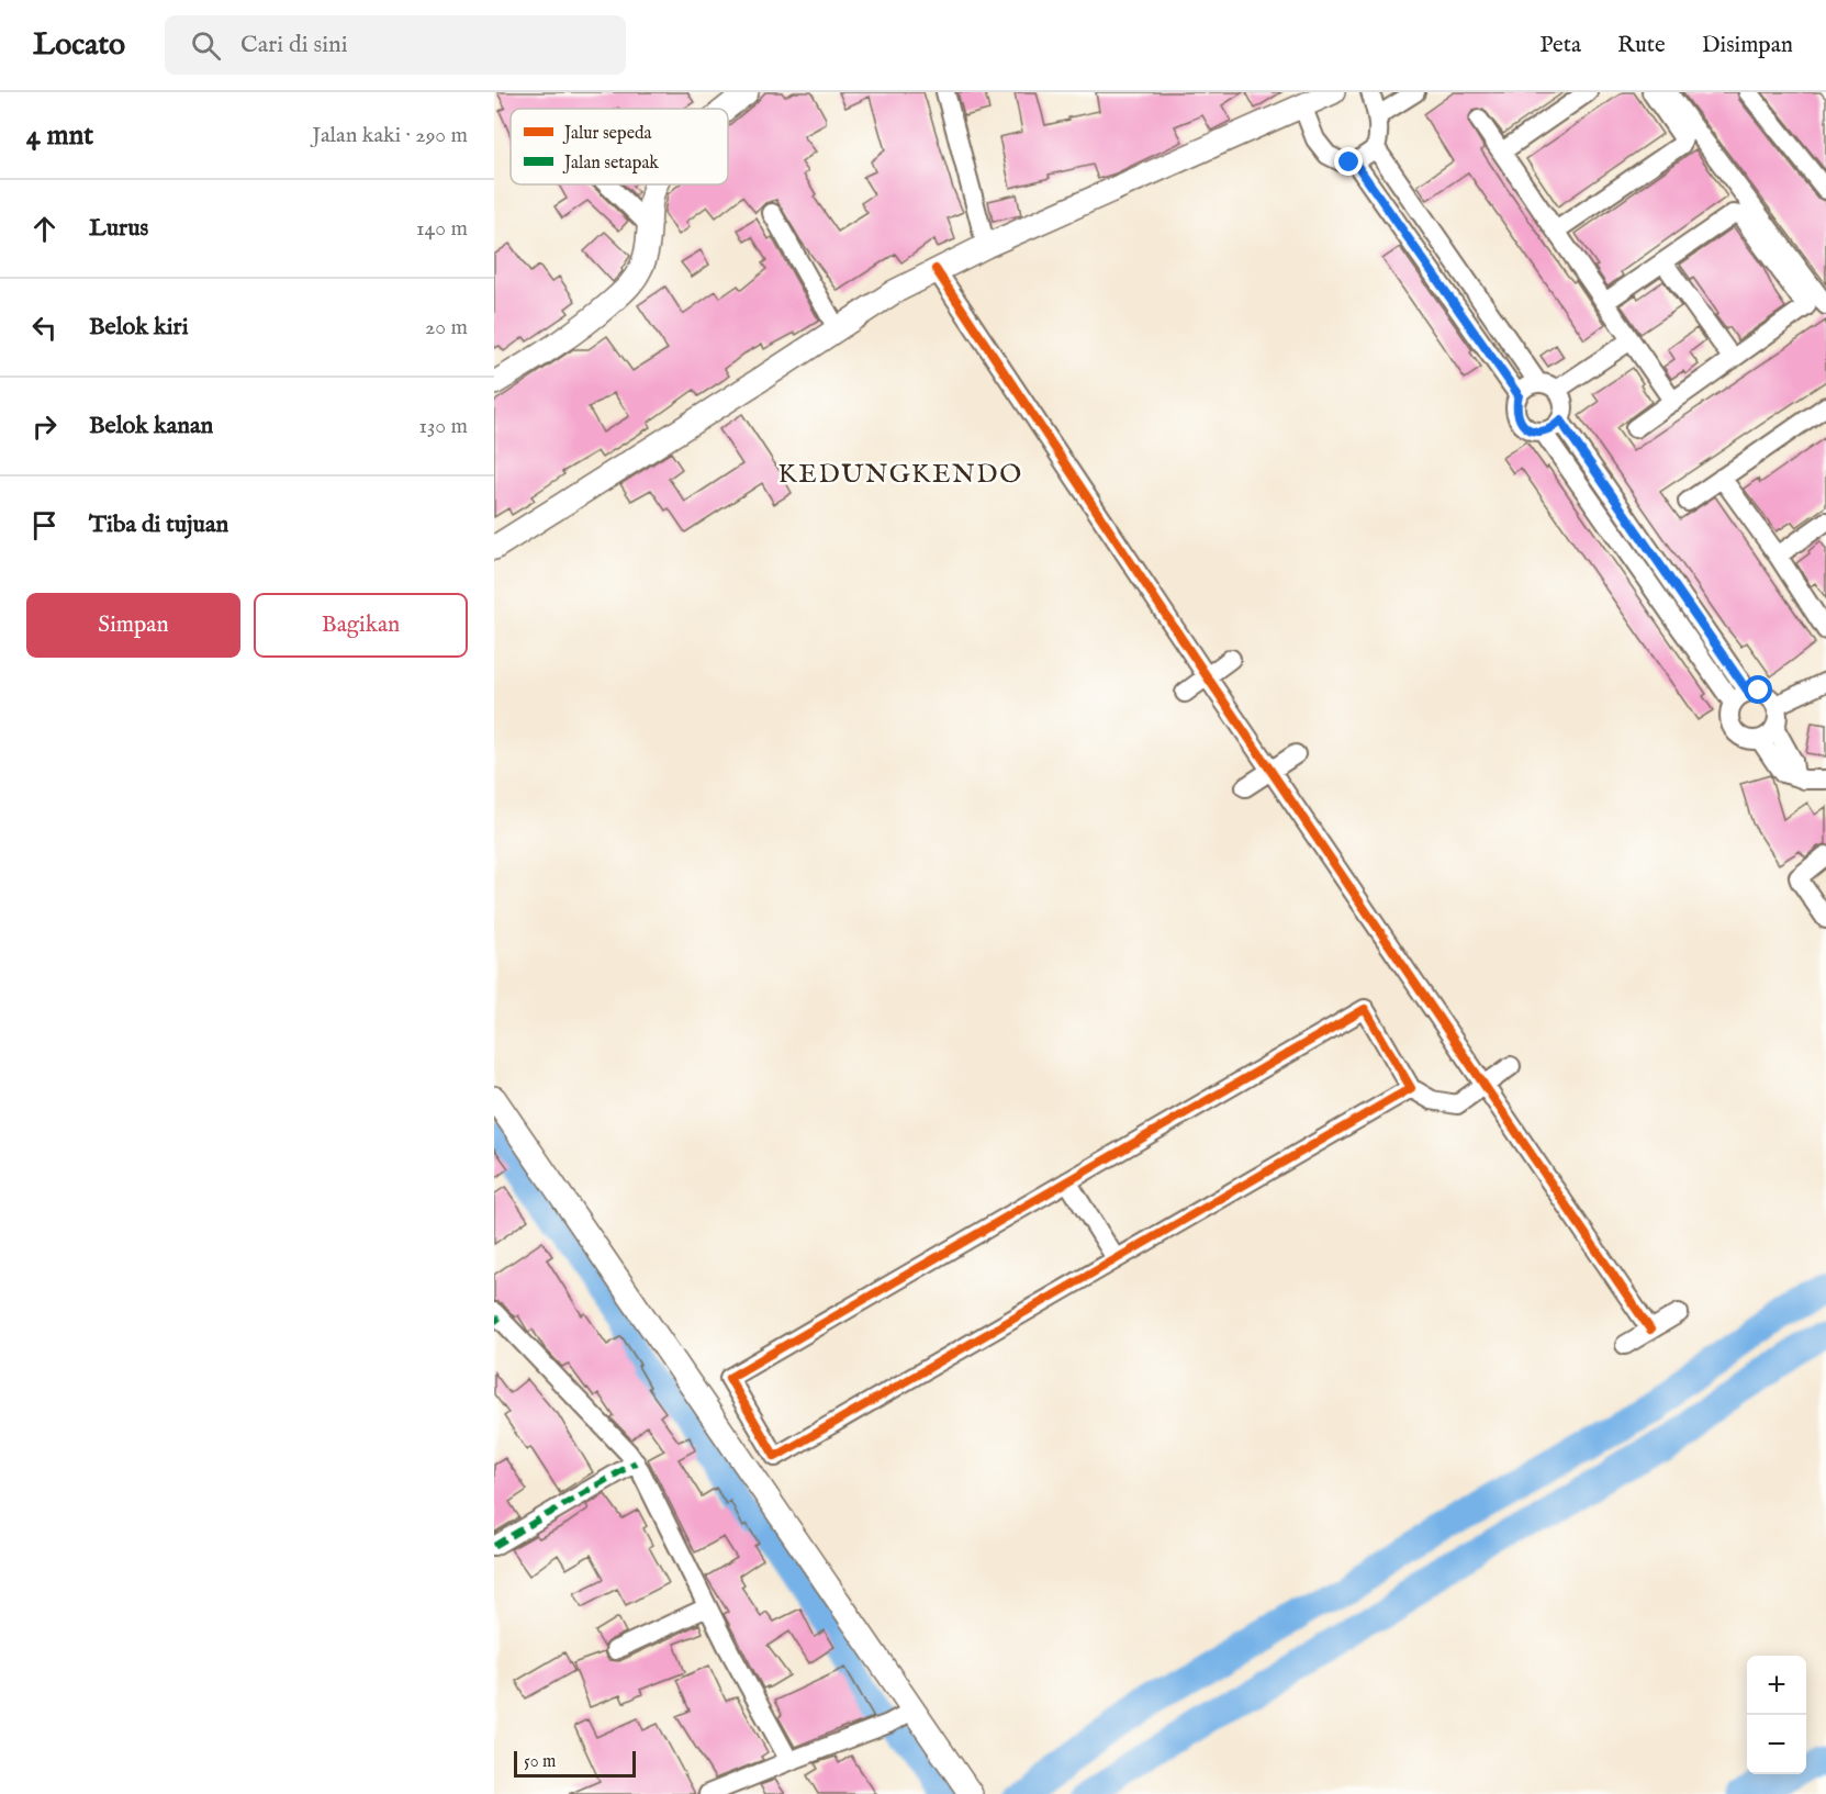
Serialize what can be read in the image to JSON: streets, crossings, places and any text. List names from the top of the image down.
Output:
{
  "districts": ["KEDUNGKENDO"],
  "legend": ["Jalur sepeda", "Jalan setapak"],
  "scale_bar": "50 m",
  "page": {
    "header": "Locato",
    "search": "Cari di sini",
    "nav": ["Peta", "Rute", "Disimpan"],
    "heading": ["4 mnt", "Jalan kaki · 290 m"],
    "list": [
      ["Lurus", "140 m"],
      ["Belok kiri", "20 m"],
      ["Belok kanan", "130 m"],
      "Tiba di tujuan"
    ],
    "buttons": ["Simpan", "Bagikan"],
    "map_buttons": ["+", "−"],
    "scale": "50 m"
  }
}
